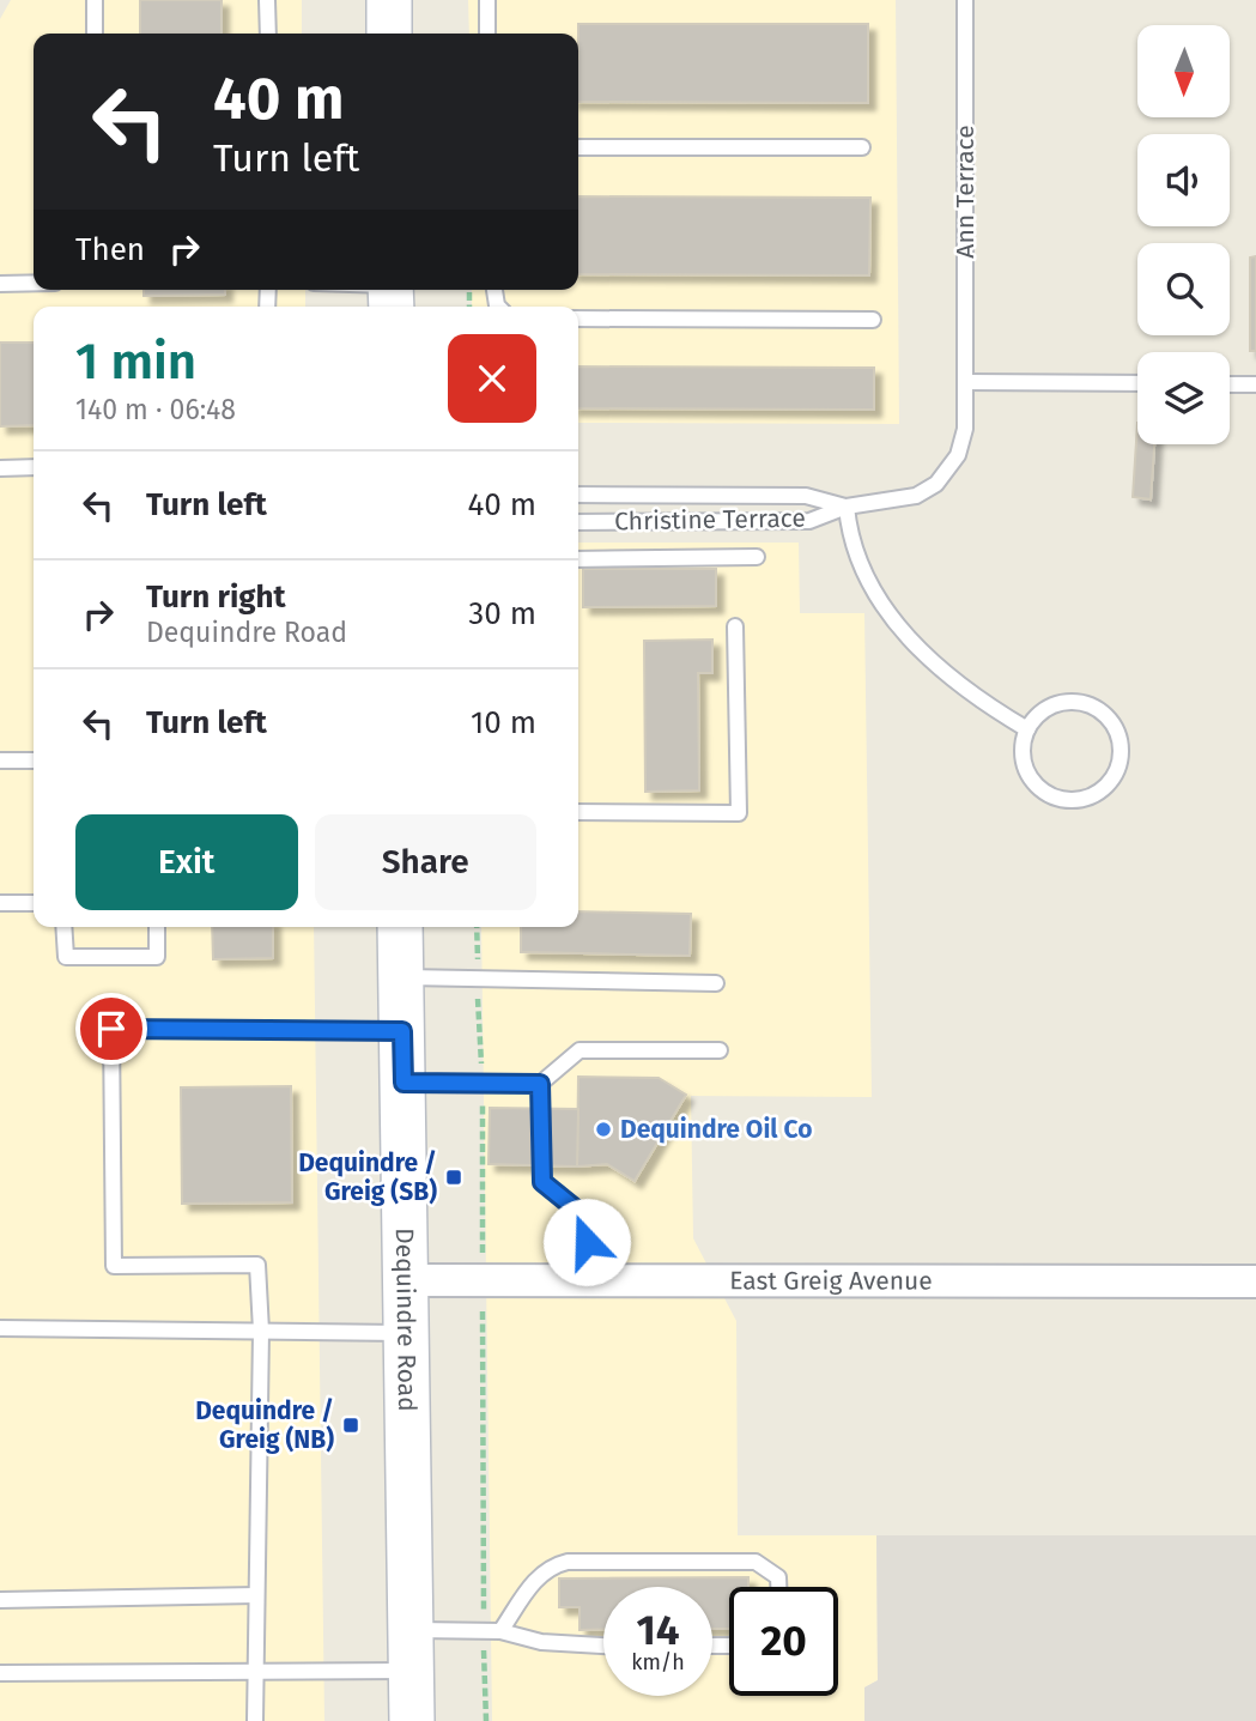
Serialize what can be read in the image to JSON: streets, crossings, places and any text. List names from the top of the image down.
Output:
{
  "streets": {
    "main road": ["Dequindre Road"],
    "street": ["East Greig Avenue"],
    "lane": ["Ann Terrace", "Christine Terrace"]
  },
  "crossings": [
    ["Ann Terrace", "Christine Terrace"],
    ["East Greig Avenue", "Dequindre Road"]
  ],
  "places": {
    "other": ["Dequindre Oil Co"],
    "transit": ["Dequindre / Greig (SB)", "Dequindre / Greig (NB)"]
  },
  "north": "bottom",
  "page": {
    "turn": ["40 m", "Turn left"],
    "then": "Then",
    "heading": ["1 min", "140 m · 06:48"],
    "list": [
      {
        "name": "Turn left",
        "value": "40 m"
      },
      {
        "name": "Turn right",
        "note": "Dequindre Road",
        "value": "30 m"
      },
      {
        "name": "Turn left",
        "value": "10 m"
      }
    ],
    "buttons": ["Exit", "Share"],
    "speed": "14 km/h",
    "limit": "20"
  }
}
